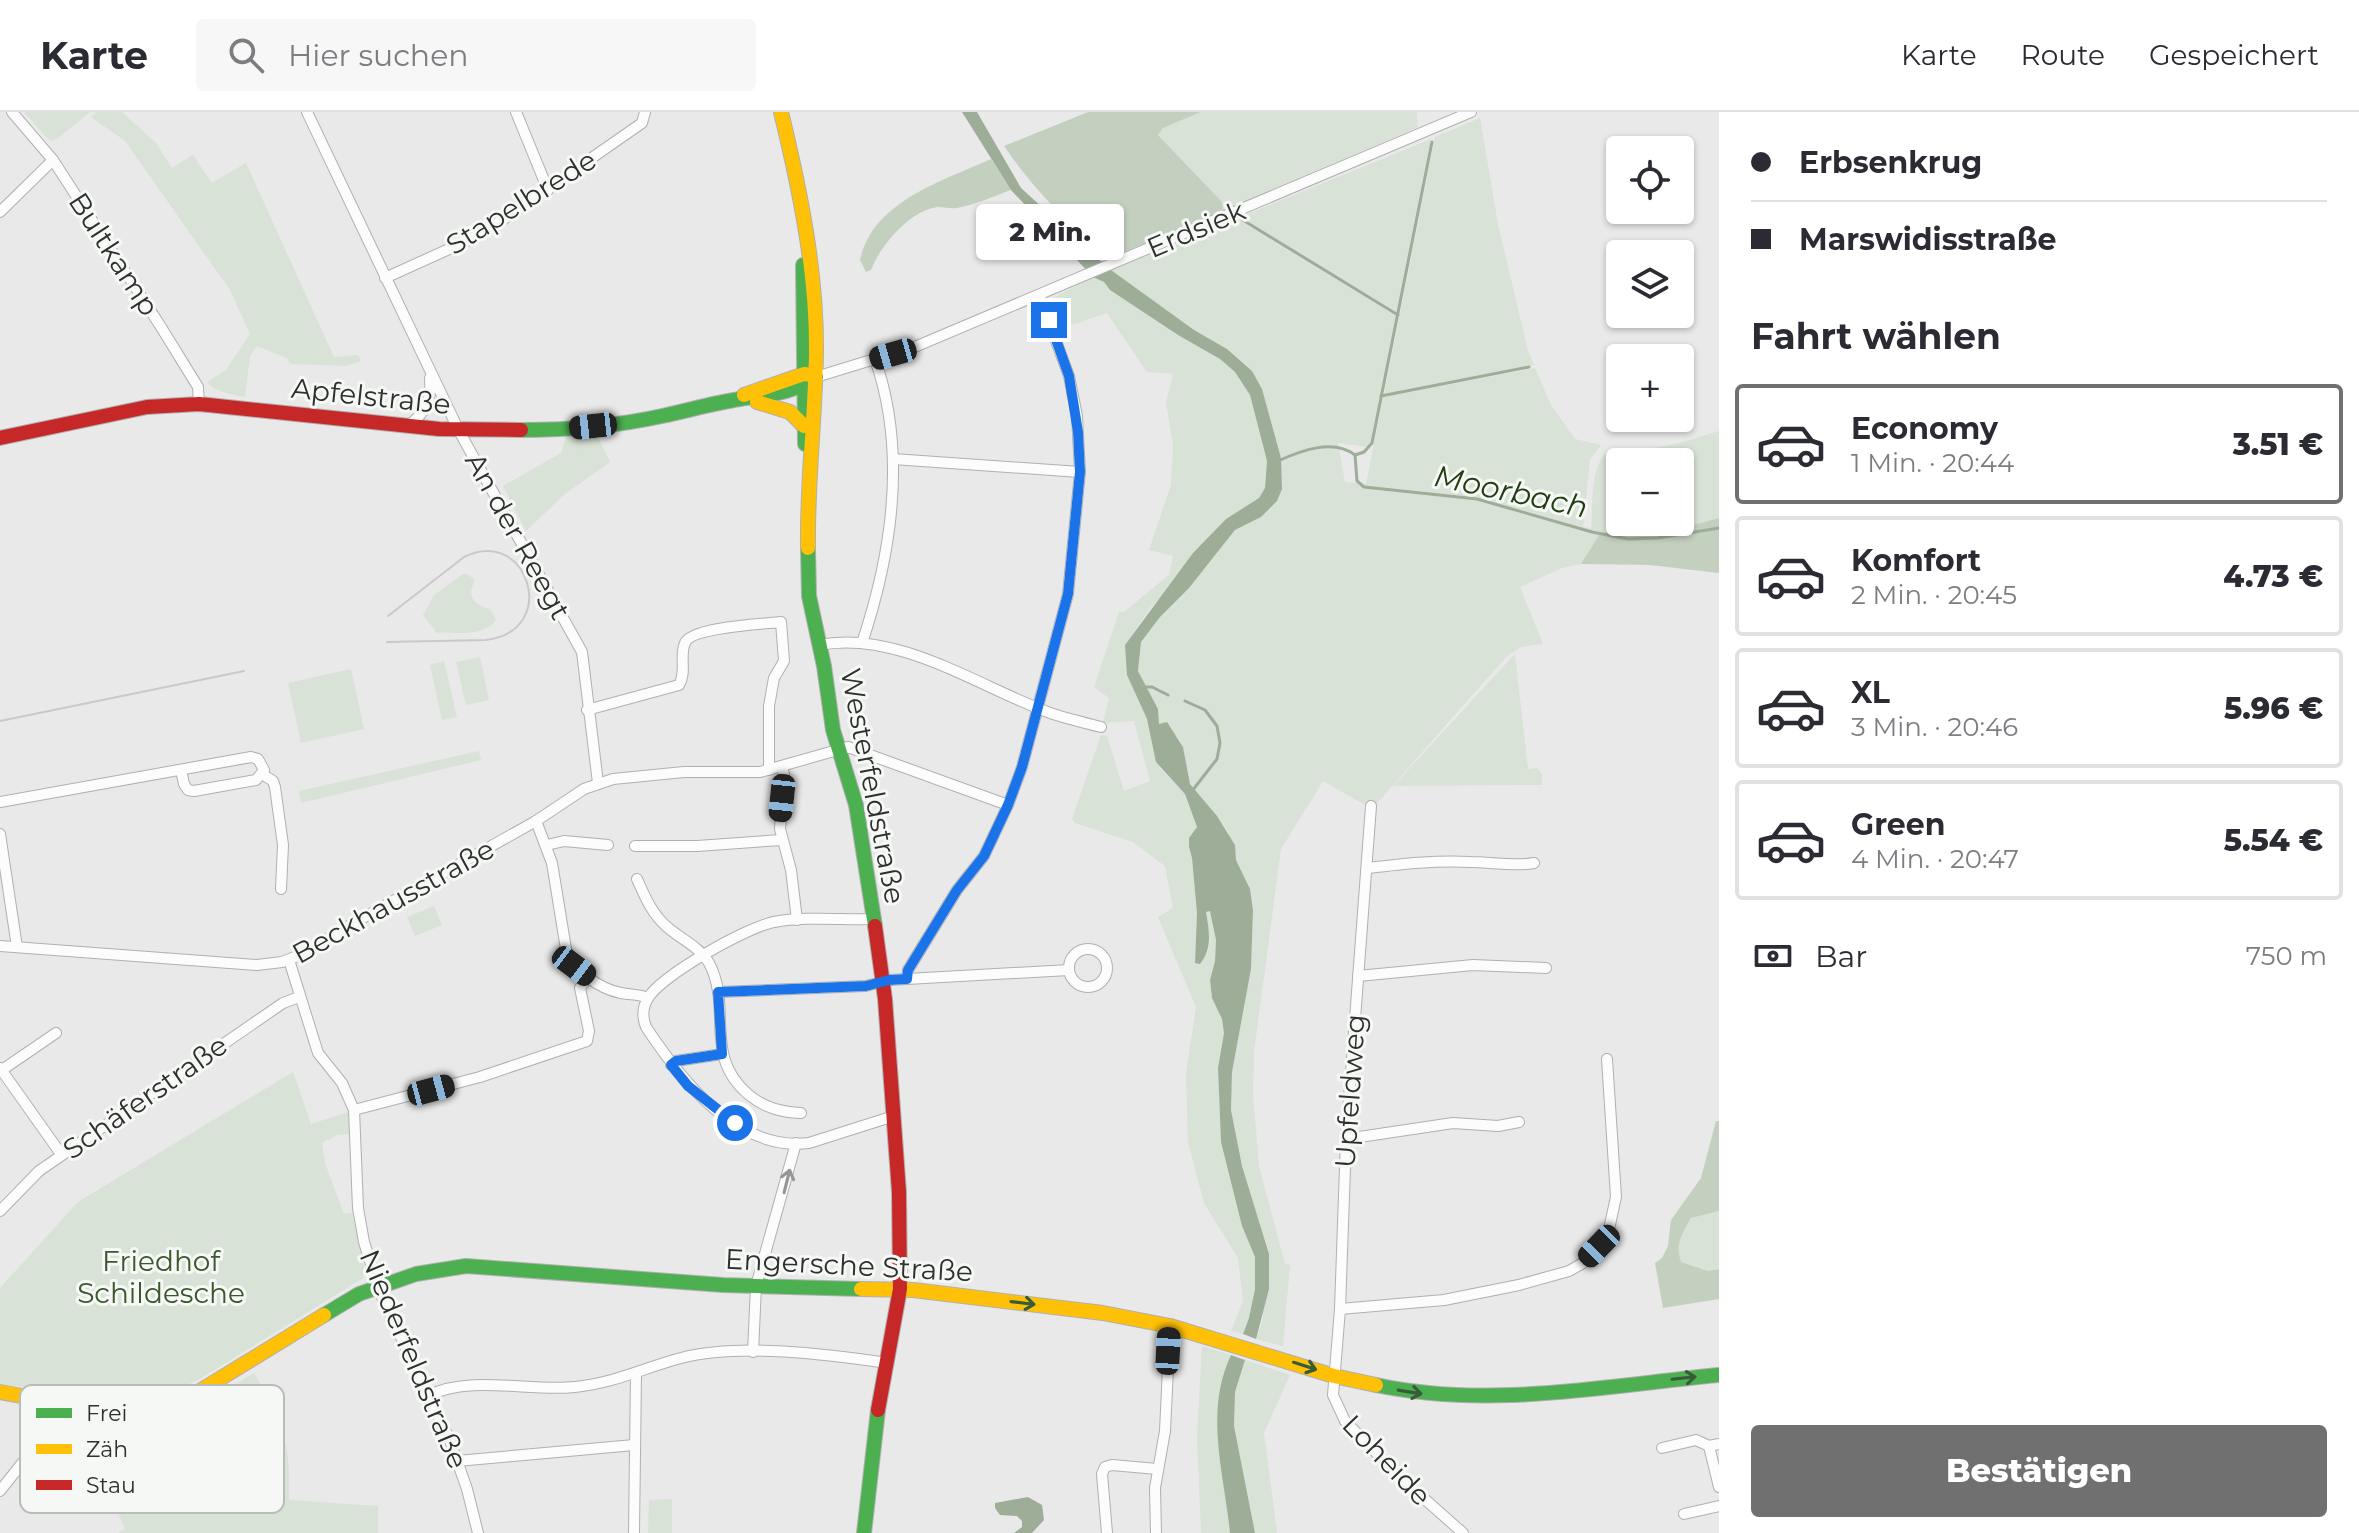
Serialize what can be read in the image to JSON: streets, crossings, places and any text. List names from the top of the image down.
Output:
{
  "streets": {
    "main road": ["Apfelstraße", "Westerfeldstraße", "Engersche Straße"],
    "street": [
      "Stapelbrede",
      "Erdsiek",
      "Bultkamp",
      "An der Reegt",
      "Beckhausstraße",
      "Upfeldweg",
      "Schäferstraße",
      "Niederfeldstraße",
      "Loheide"
    ]
  },
  "crossings": [
    ["Stapelbrede", "An der Reegt"],
    ["Erdsiek", "Westerfeldstraße"],
    ["Bultkamp", "Apfelstraße"],
    ["Apfelstraße", "An der Reegt"],
    ["Apfelstraße", "Westerfeldstraße"],
    ["An der Reegt", "Beckhausstraße"],
    ["Westerfeldstraße", "Beckhausstraße"],
    ["Westerfeldstraße", "Engersche Straße"],
    ["Beckhausstraße", "Niederfeldstraße"],
    ["Upfeldweg", "Engersche Straße"],
    ["Upfeldweg", "Loheide"],
    ["Schäferstraße", "Niederfeldstraße"],
    ["Engersche Straße", "Niederfeldstraße"],
    ["Engersche Straße", "Loheide"]
  ],
  "one_way": ["Engersche Straße"],
  "water": ["Moorbach"],
  "parks": ["Friedhof Schildesche"],
  "legend": ["Frei", "Zäh", "Stau"],
  "page": {
    "header": "Karte",
    "search": "Hier suchen",
    "nav": ["Karte", "Route", "Gespeichert"],
    "banner": ["Erbsenkrug", "Marswidisstraße"],
    "map_buttons": ["+", "−"],
    "bubble": "2 Min.",
    "heading": "Fahrt wählen",
    "list": [
      {
        "name": "Economy",
        "note": "1 Min. · 20:44",
        "value": "3.51 €"
      },
      {
        "name": "Komfort",
        "note": "2 Min. · 20:45",
        "value": "4.73 €"
      },
      {
        "name": "XL",
        "note": "3 Min. · 20:46",
        "value": "5.96 €"
      },
      {
        "name": "Green",
        "note": "4 Min. · 20:47",
        "value": "5.54 €"
      }
    ],
    "pay": ["Bar", "750 m"],
    "buttons": "Bestätigen"
  }
}
